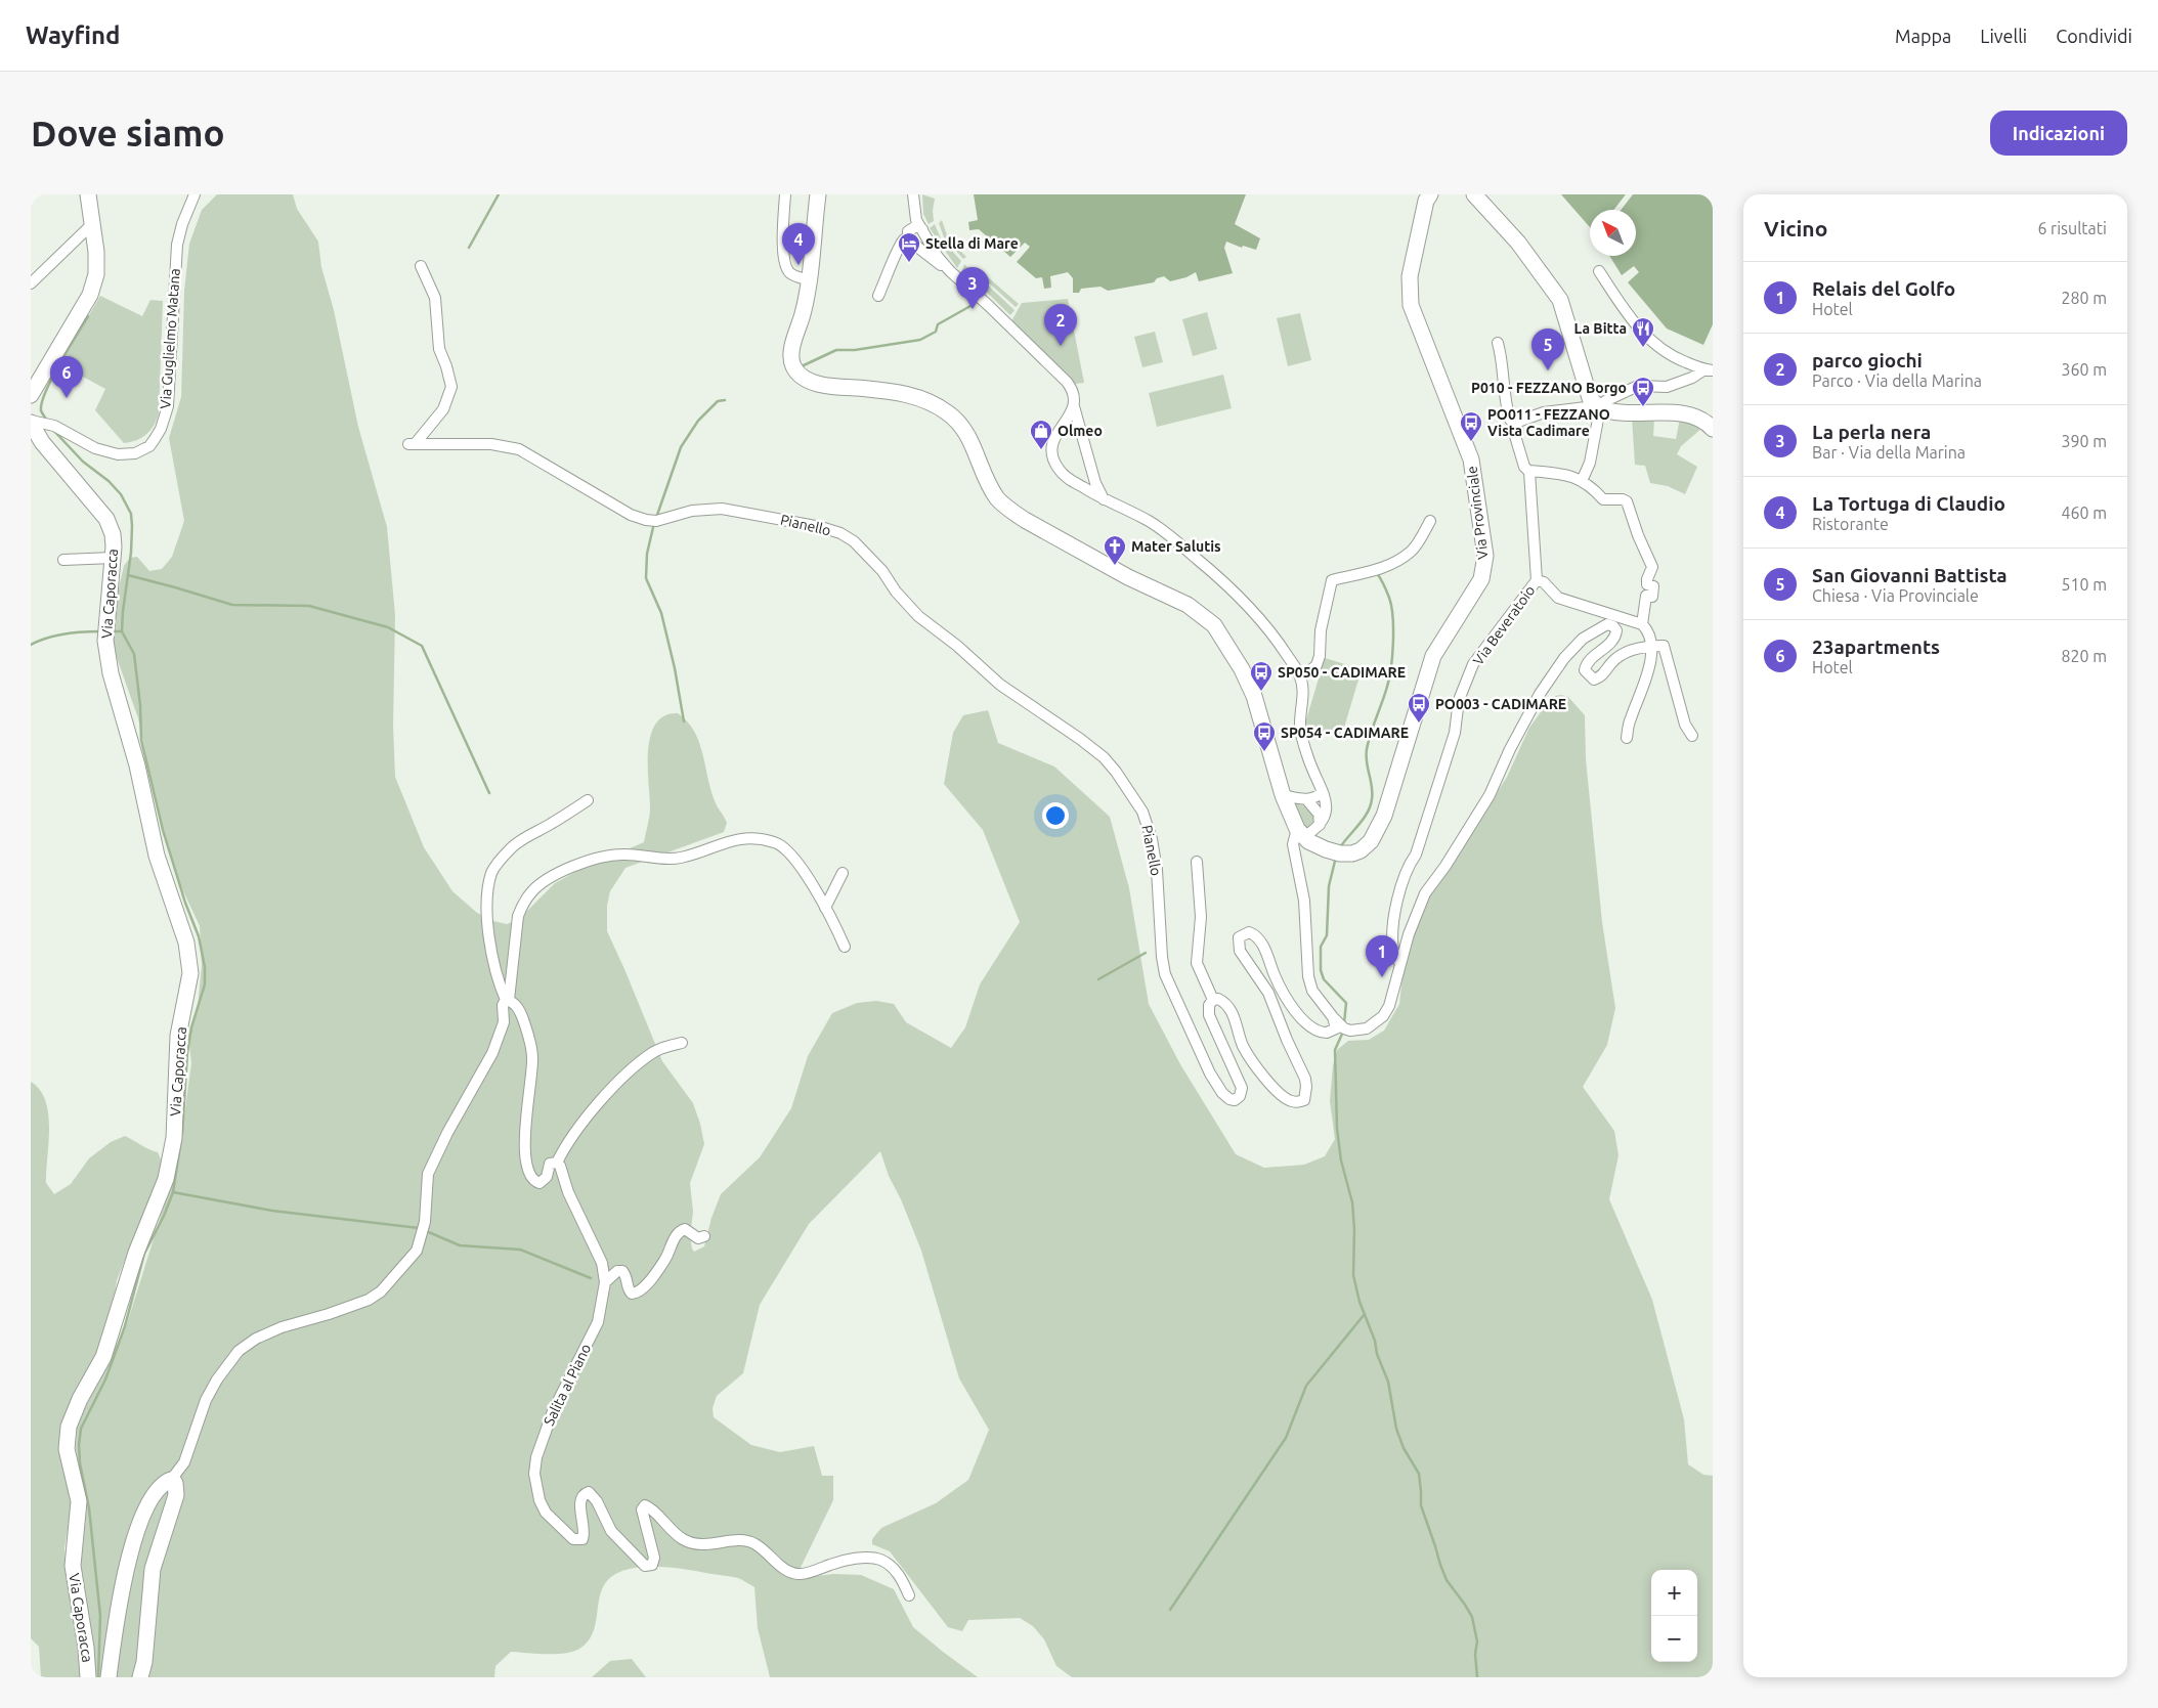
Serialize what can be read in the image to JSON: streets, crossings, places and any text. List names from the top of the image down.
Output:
{
  "streets": {
    "main road": ["Via Provinciale", "Via Caporacca"],
    "street": [
      "Via Guglielmo Matana",
      "Pianello",
      "Via Beveratoio",
      "Salita al Piano"
    ]
  },
  "crossings": [
    ["Via Guglielmo Matana", "Via Caporacca"]
  ],
  "places": {
    "hotel": ["Stella di Mare"],
    "restaurant": ["La Bitta"],
    "bus stop": [
      "P010 - FEZZANO Borgo",
      "PO011 - FEZZANO Vista Cadimare",
      "SP050 - CADIMARE",
      "PO003 - CADIMARE",
      "SP054 - CADIMARE"
    ],
    "shop": ["Olmeo"],
    "church": ["Mater Salutis"]
  },
  "north": "top left",
  "page": {
    "header": "Wayfind",
    "nav": ["Mappa", "Livelli", "Condividi"],
    "buttons": "Indicazioni",
    "title": "Dove siamo",
    "heading": ["Vicino", "6 risultati"],
    "pins": [
      "4",
      "3",
      "2",
      "5",
      "6",
      "1"
    ],
    "list": [
      {
        "mark": "1",
        "name": "Relais del Golfo",
        "note": "Hotel",
        "value": "280 m"
      },
      {
        "mark": "2",
        "name": "parco giochi",
        "note": "Parco · Via della Marina",
        "value": "360 m"
      },
      {
        "mark": "3",
        "name": "La perla nera",
        "note": "Bar · Via della Marina",
        "value": "390 m"
      },
      {
        "mark": "4",
        "name": "La Tortuga di Claudio",
        "note": "Ristorante",
        "value": "460 m"
      },
      {
        "mark": "5",
        "name": "San Giovanni Battista",
        "note": "Chiesa · Via Provinciale",
        "value": "510 m"
      },
      {
        "mark": "6",
        "name": "23apartments",
        "note": "Hotel",
        "value": "820 m"
      }
    ],
    "map_buttons": ["+", "−"]
  }
}
